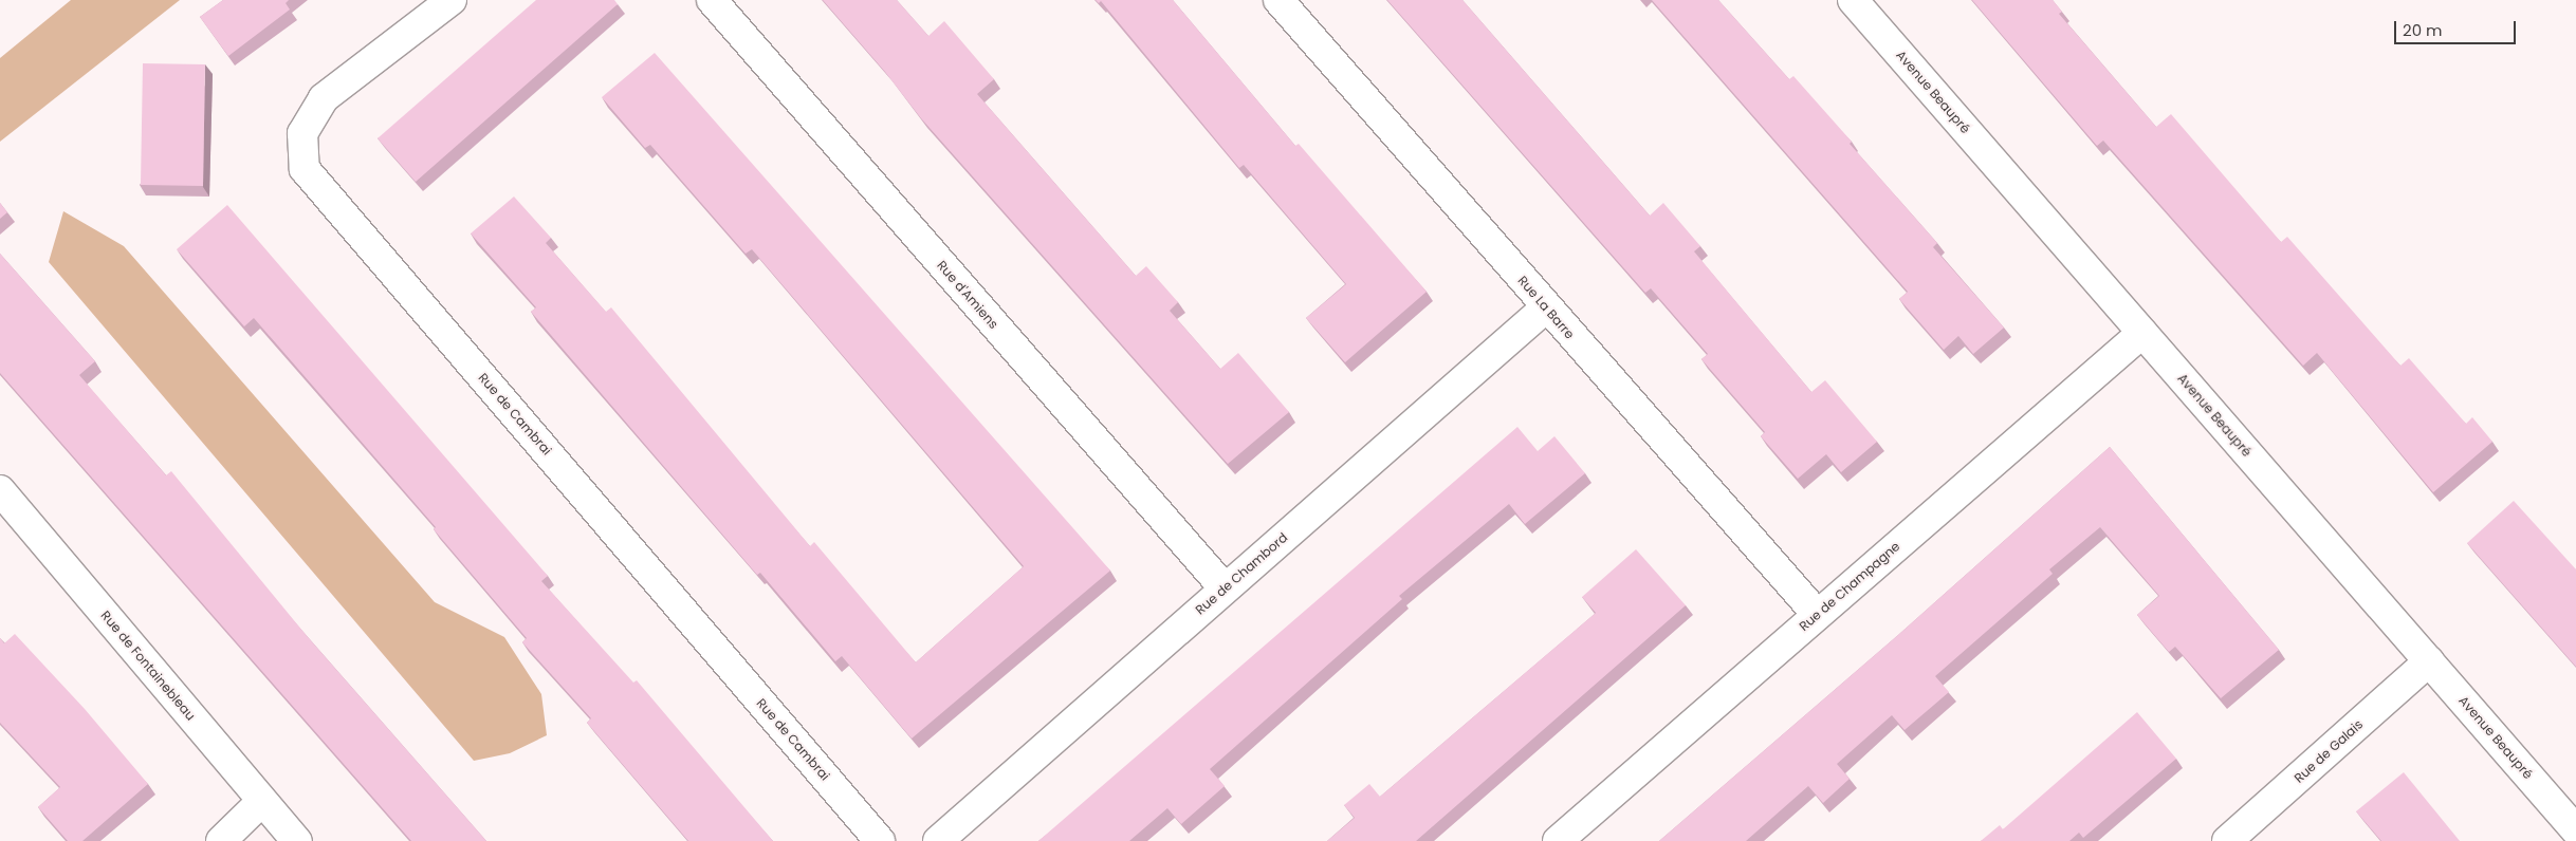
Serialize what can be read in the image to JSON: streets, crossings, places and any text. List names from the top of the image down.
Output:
{
  "streets": {
    "street": [
      "Avenue Beaupré",
      "Rue d'Amiens",
      "Rue La Barre",
      "Rue de Cambrai",
      "Rue de Chambord",
      "Rue de Champagne",
      "Rue de Fontainebleau",
      "Rue de Galais"
    ]
  },
  "crossings": [
    ["Avenue Beaupré", "Rue de Champagne"],
    ["Avenue Beaupré", "Rue de Galais"],
    ["Rue d'Amiens", "Rue de Chambord"],
    ["Rue La Barre", "Rue de Chambord"],
    ["Rue La Barre", "Rue de Champagne"]
  ],
  "scale_bar": "20 m"
}
